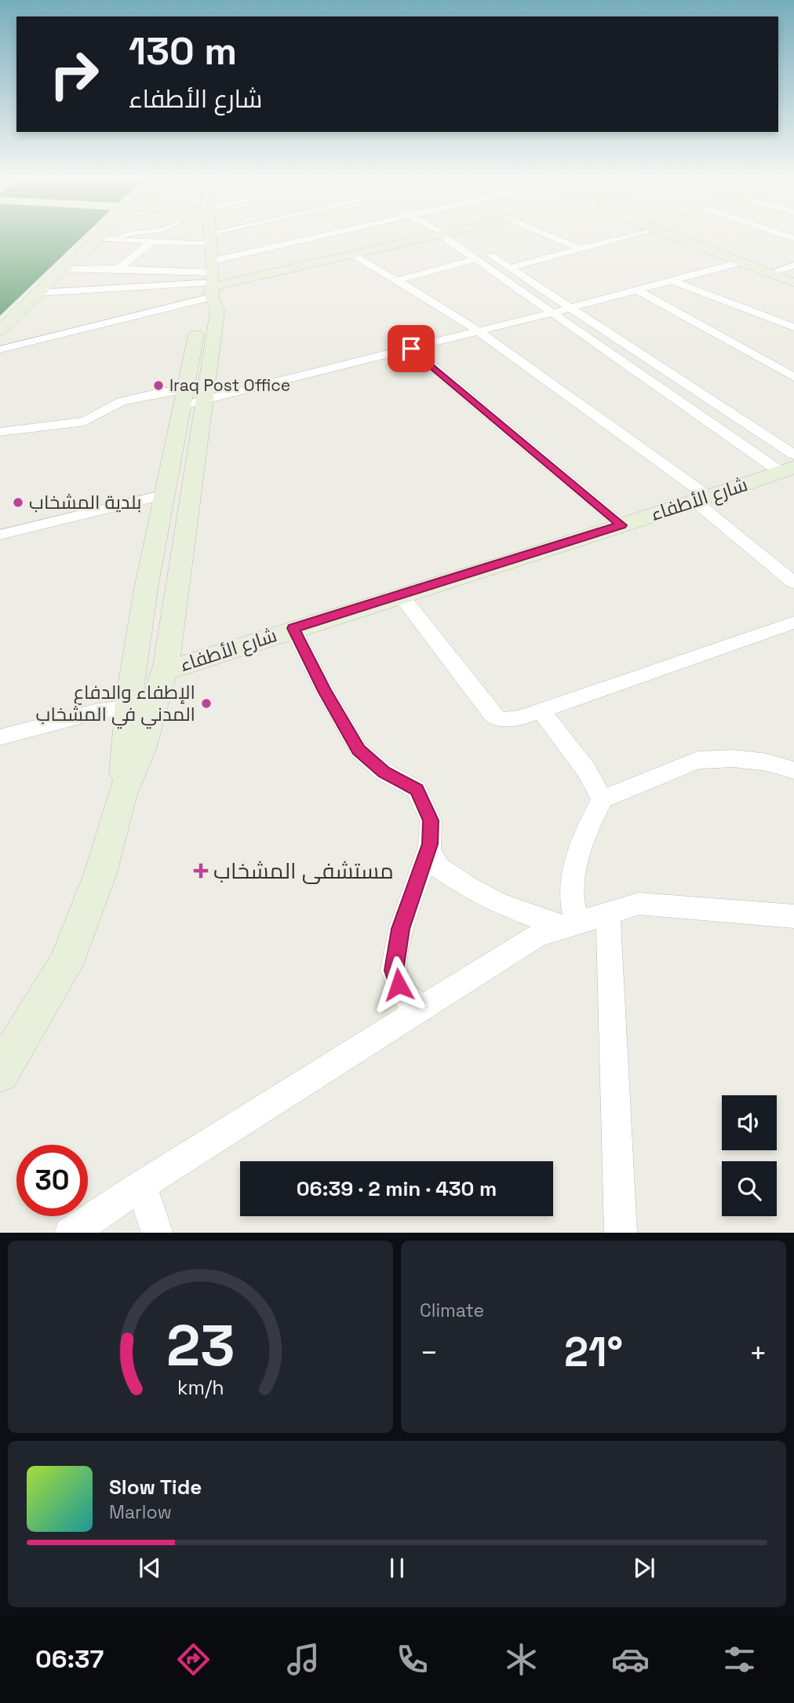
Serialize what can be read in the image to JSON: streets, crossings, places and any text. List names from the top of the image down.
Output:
{
  "streets": {
    "street": ["شارع الأطفاء"]
  },
  "places": {
    "other": ["Iraq Post Office", "بلدية المشخاب", "الإطفاء والدفاع المدني في المشخاب"],
    "health": ["مستشفى المشخاب"]
  },
  "page": {
    "turn": ["130 m", "شارع الأطفاء"],
    "limit": "30",
    "trip": "06:39 · 2 min · 430 m",
    "tile": "Climate",
    "heat": ["−", "21°", "+"],
    "song": ["Slow Tide", "Marlow"],
    "tabs": "06:37",
    "gauge": ["23", "km/h"]
  }
}
